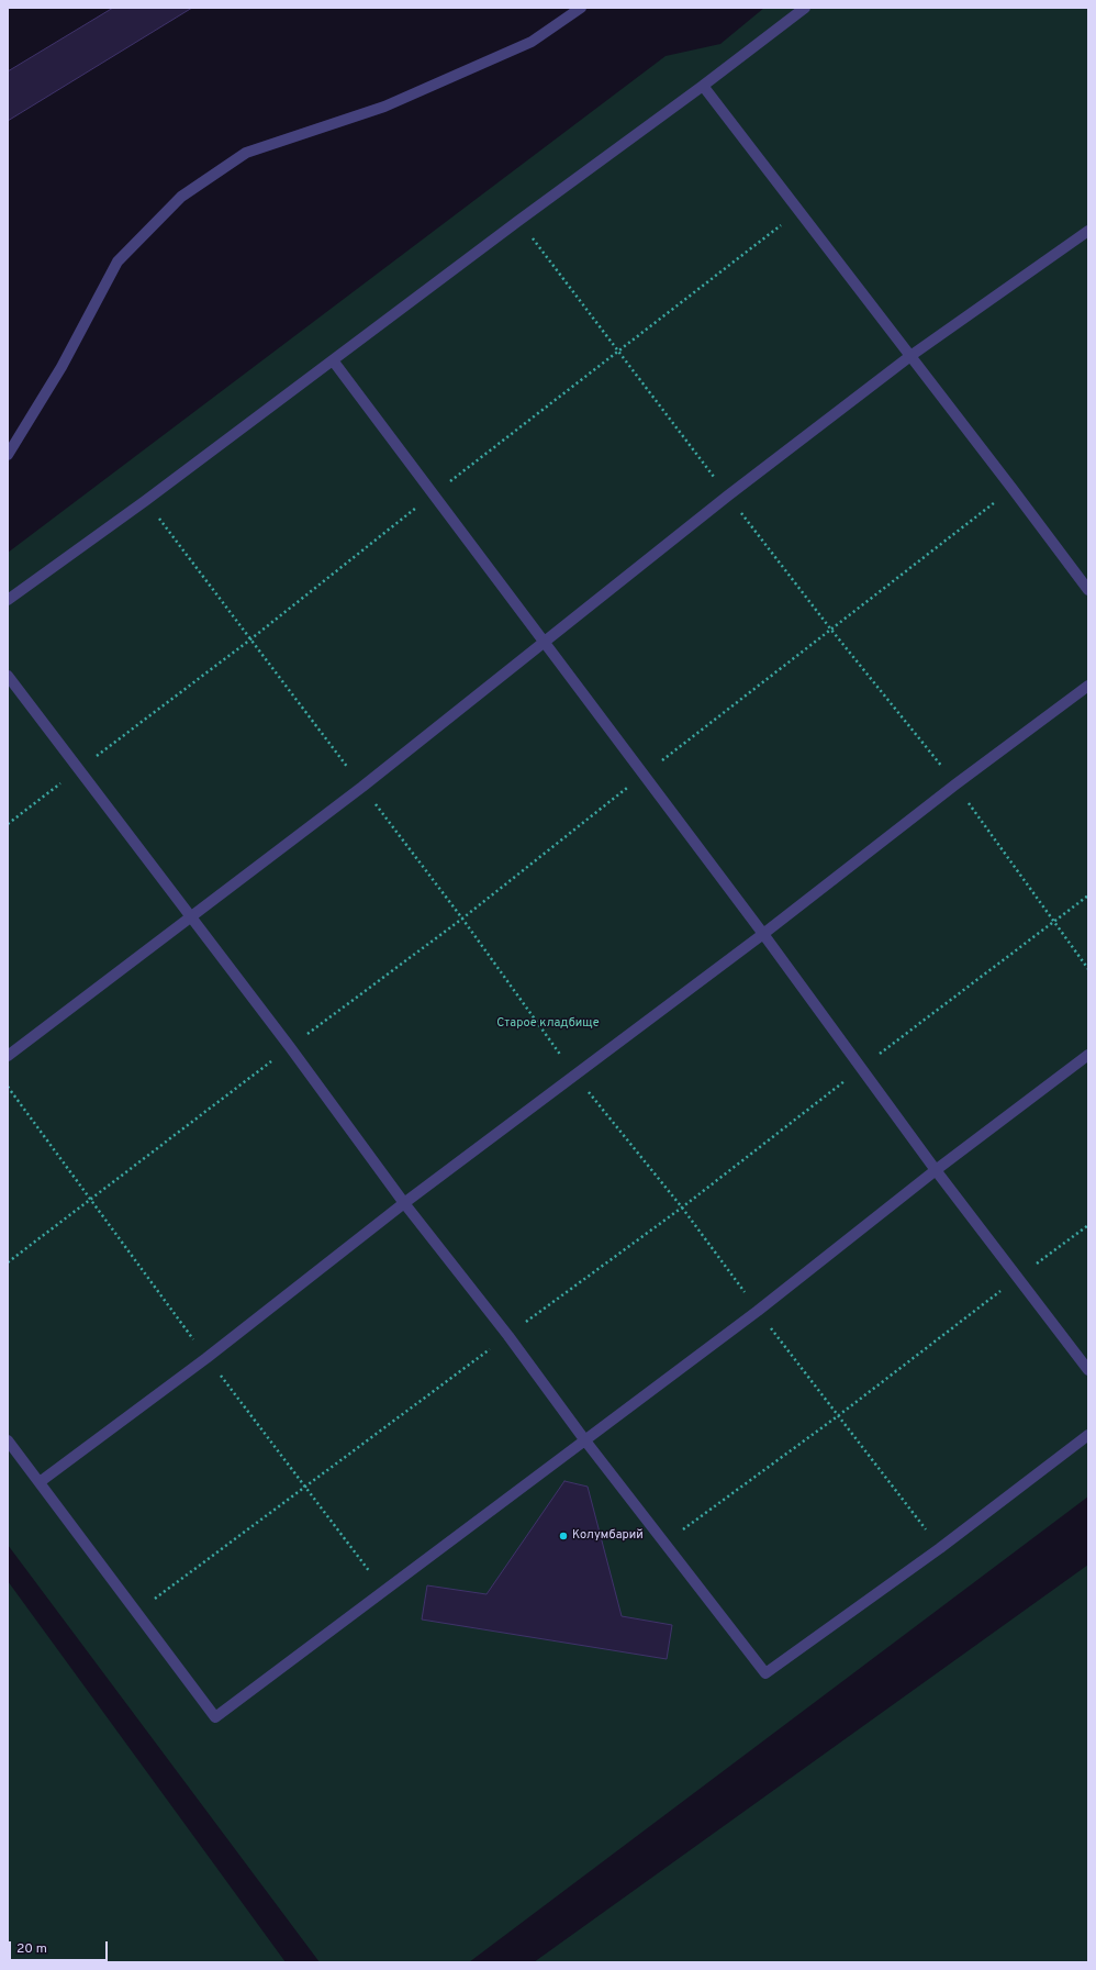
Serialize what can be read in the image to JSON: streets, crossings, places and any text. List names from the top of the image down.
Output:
{
  "parks": ["Старое кладбище"],
  "places": ["Колумбарий"],
  "scale_bar": "20 m"
}
